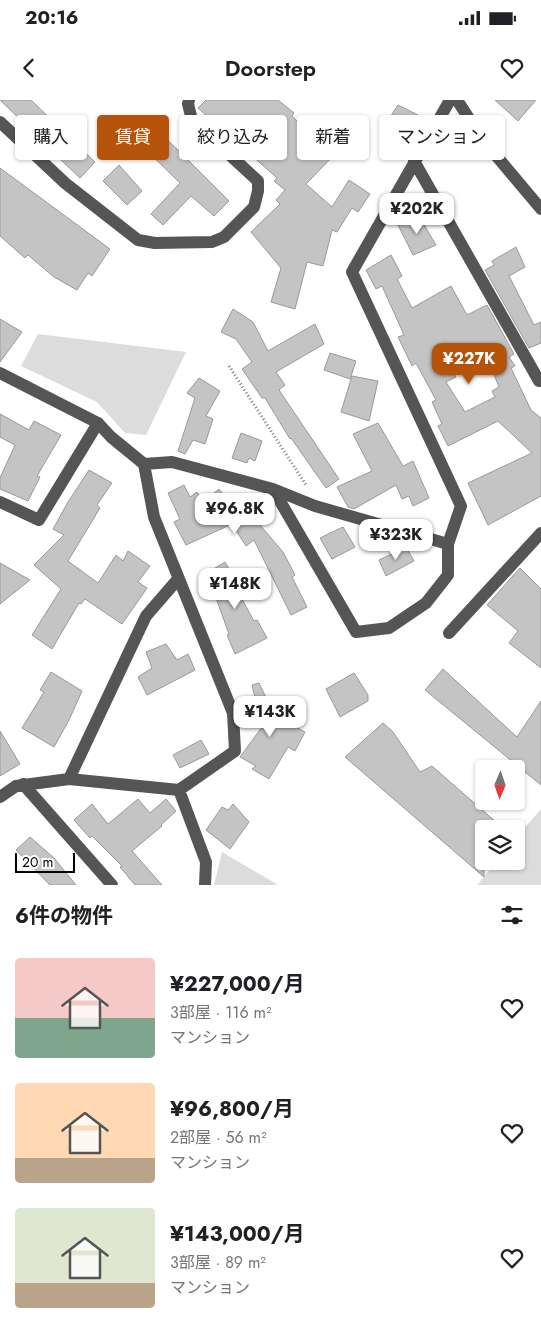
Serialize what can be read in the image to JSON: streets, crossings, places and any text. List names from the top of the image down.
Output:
{
  "scale_bar": "20 m",
  "north": "bottom",
  "page": {
    "status": "20:16",
    "header": "Doorstep",
    "chip": [
      "購入",
      "賃貸",
      "絞り込み",
      "新着",
      "マンション"
    ],
    "price": [
      "¥202K",
      "¥227K",
      "¥96.8K",
      "¥323K",
      "¥148K",
      "¥143K"
    ],
    "scale": "20 m",
    "heading": "6件の物件",
    "list": [
      {
        "name": "¥227,000/月",
        "note": "3部屋 · 116 m² · マンション"
      },
      {
        "name": "¥96,800/月",
        "note": "2部屋 · 56 m² · マンション"
      },
      {
        "name": "¥143,000/月",
        "note": "3部屋 · 89 m² · マンション"
      }
    ]
  }
}
